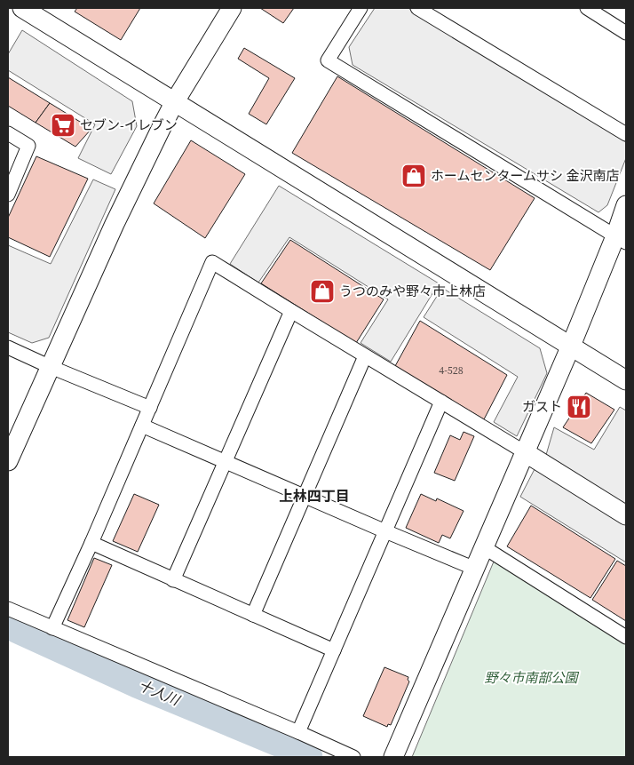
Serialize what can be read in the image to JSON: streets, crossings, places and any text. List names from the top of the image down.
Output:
{
  "districts": ["上林四丁目"],
  "water": ["十人川"],
  "parks": ["野々市南部公園"],
  "places": {
    "supermarket": ["セブン-イレブン"],
    "shop": ["ホームセンタームサシ 金沢南店", "うつのみや野々市上林店"],
    "restaurant": ["ガスト"]
  },
  "house_numbers": ["4-528"]
}
